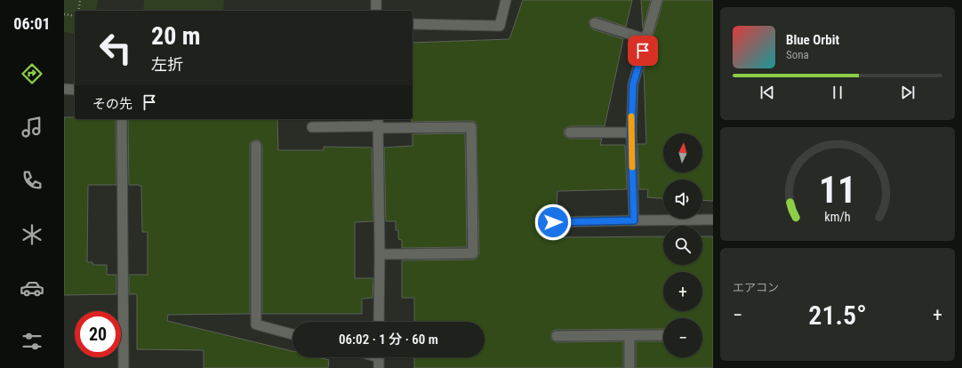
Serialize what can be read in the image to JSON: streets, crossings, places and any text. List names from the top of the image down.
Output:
{
  "north": "top",
  "page": {
    "tabs": "06:01",
    "turn": ["20 m", "左折"],
    "song": ["Blue Orbit", "Sona"],
    "then": "その先",
    "map_buttons": ["+", "−"],
    "tile": "エアコン",
    "heat": ["−", "21.5°", "+"],
    "limit": "20",
    "trip": "06:02 · 1 分 · 60 m",
    "gauge": ["11", "km/h"]
  }
}
